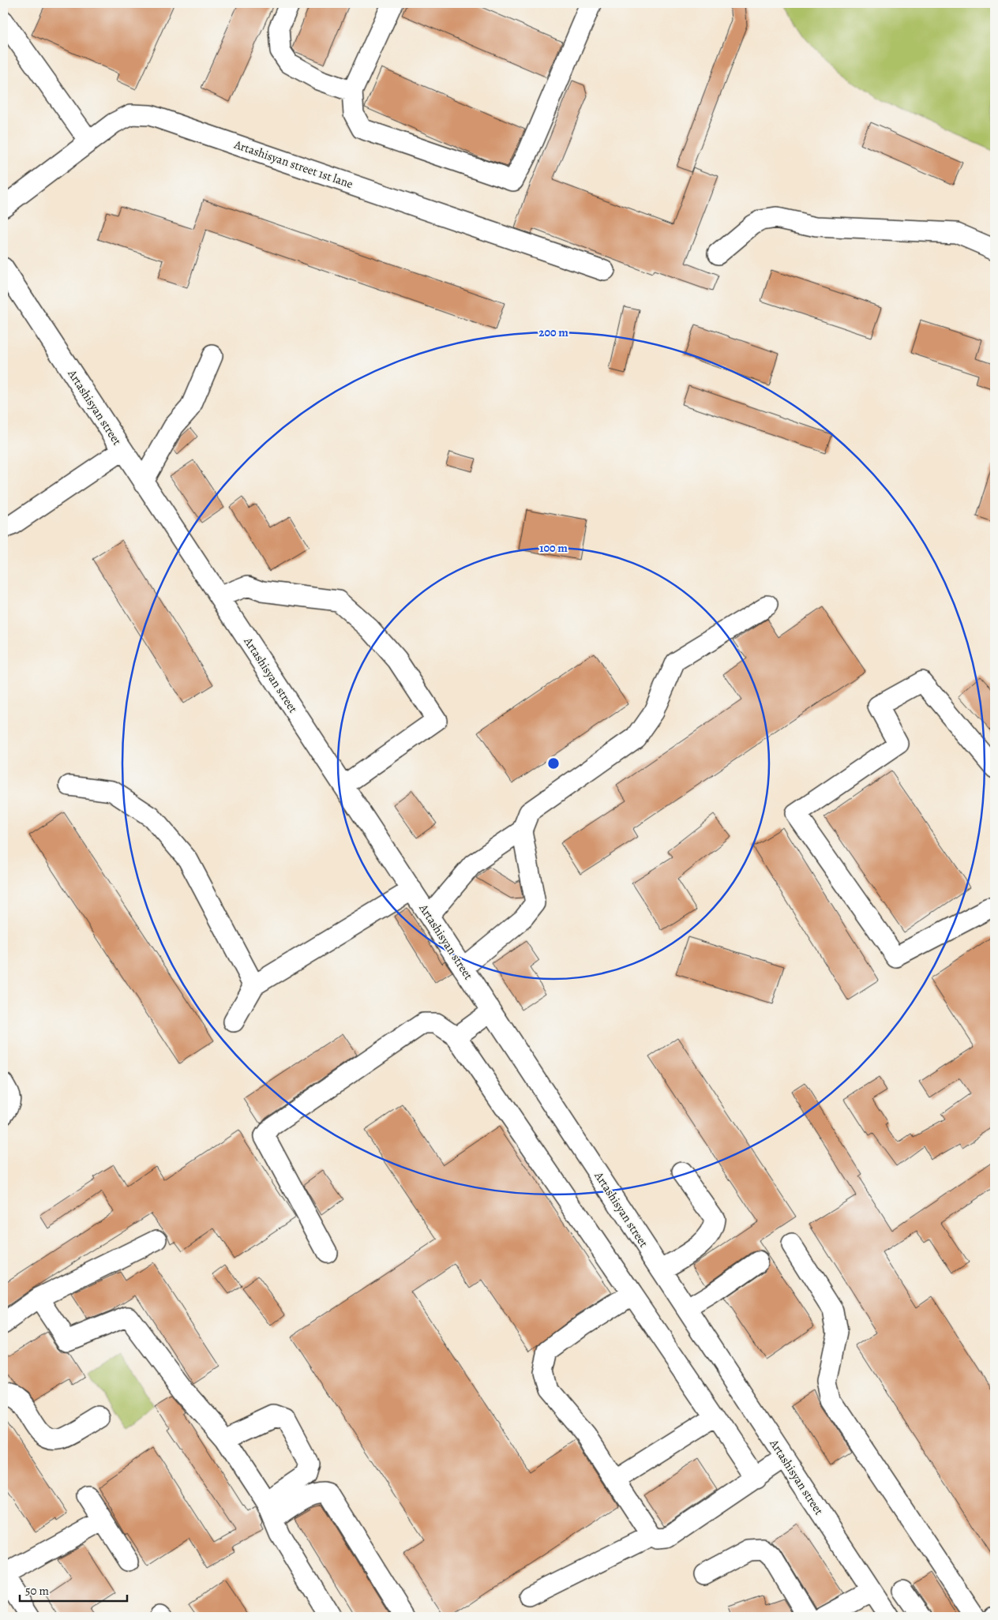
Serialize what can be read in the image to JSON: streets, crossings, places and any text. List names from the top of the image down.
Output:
{
  "streets": {
    "street": ["Artashisyan street 1st lane", "Artashisyan street"]
  },
  "scale_bar": "50 m",
  "rings": ["200 m", "100 m"]
}
